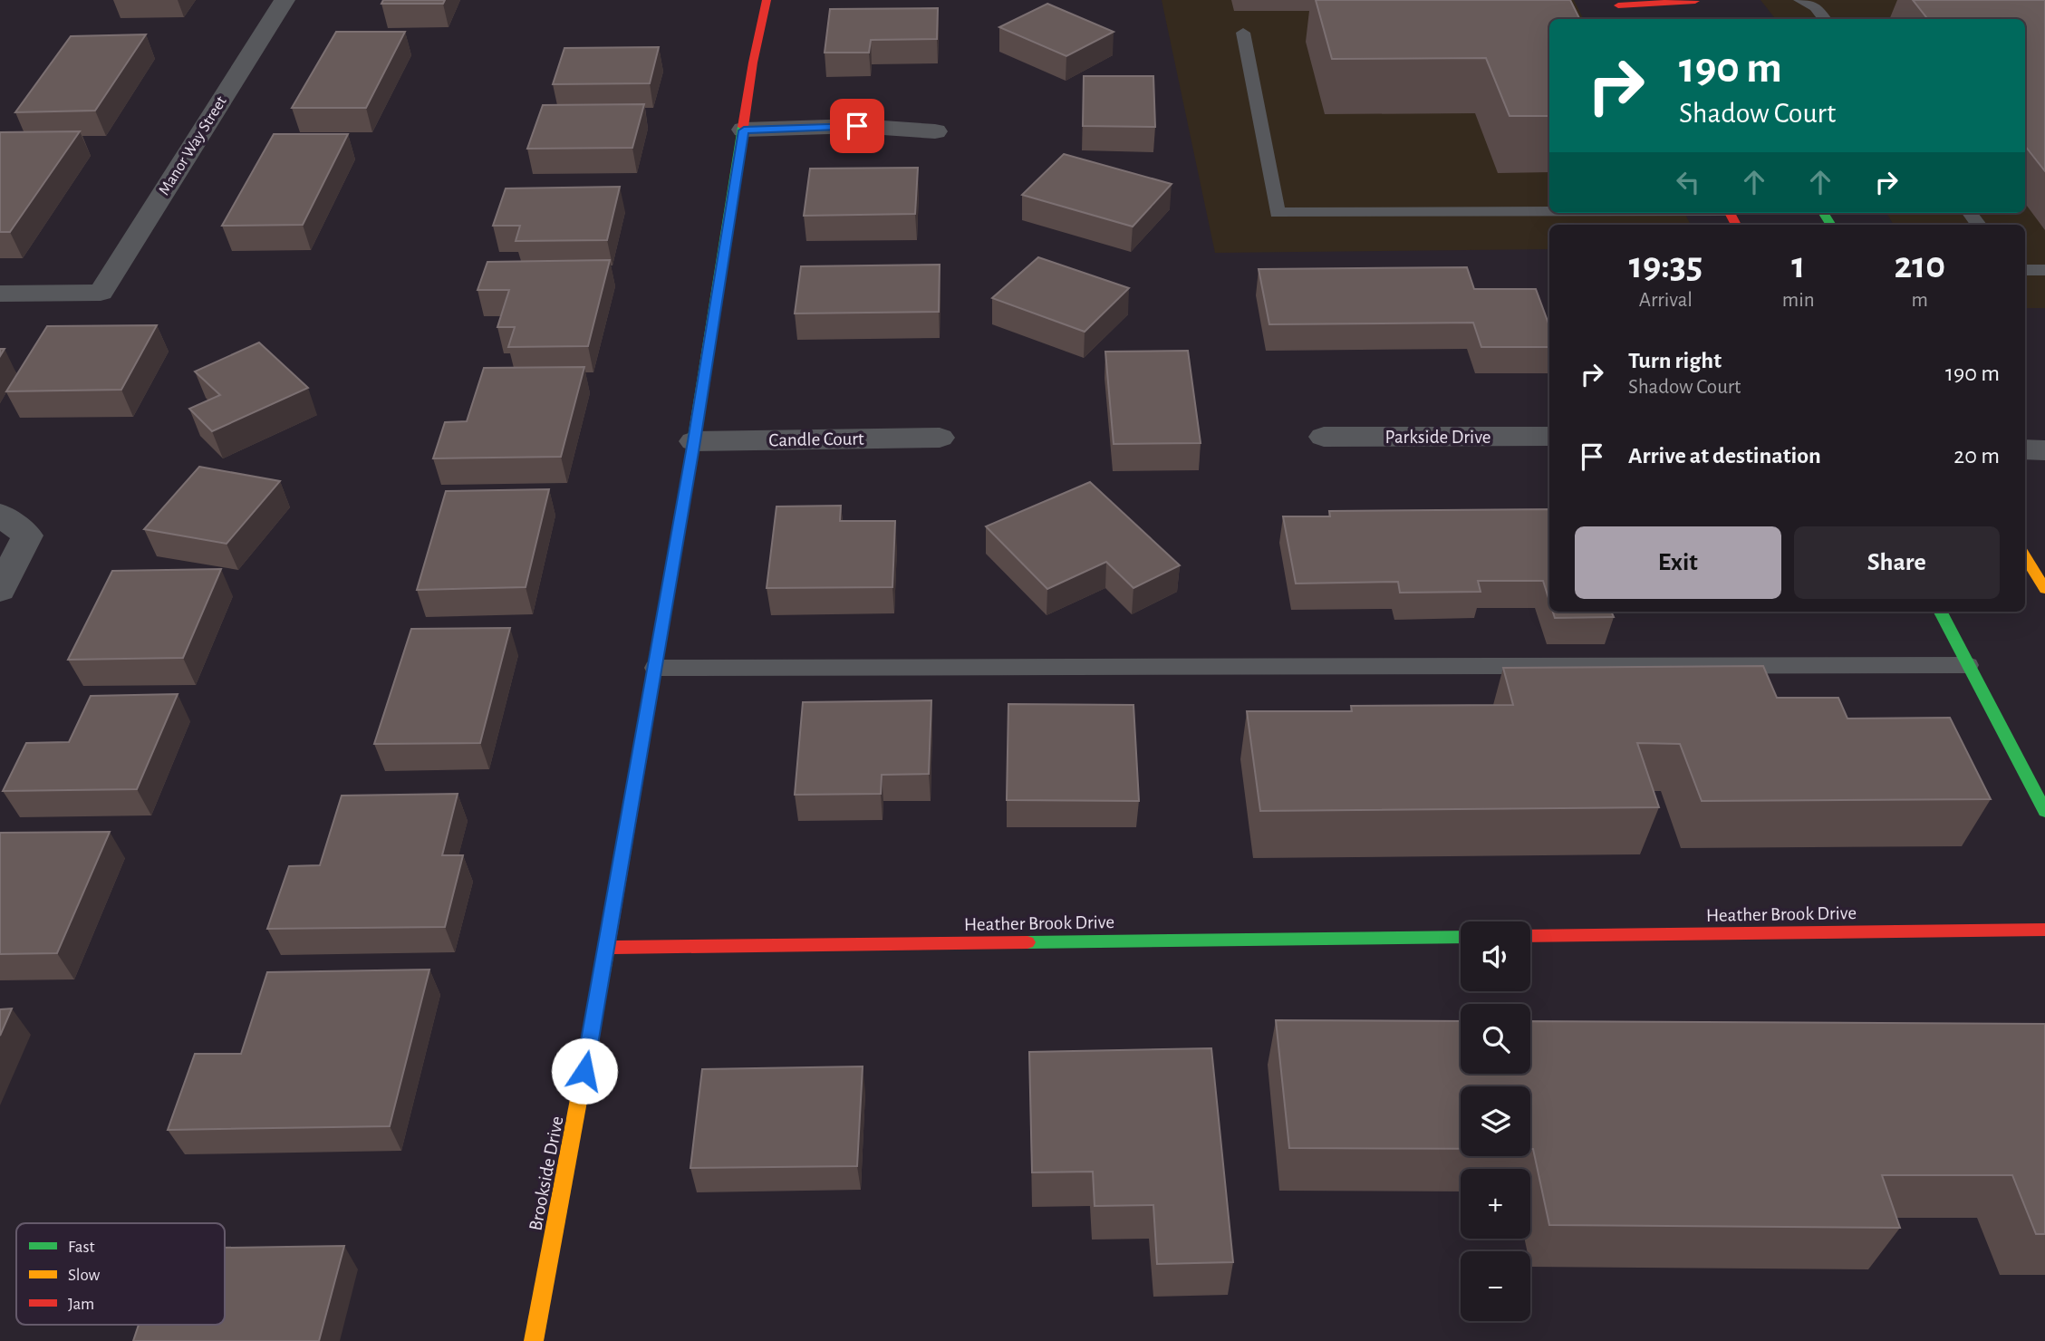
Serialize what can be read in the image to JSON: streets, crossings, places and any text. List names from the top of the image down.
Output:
{
  "streets": {
    "street": [
      "Manor Way Street",
      "Parkside Drive",
      "Candle Court",
      "Heather Brook Drive",
      "Brookside Drive"
    ]
  },
  "crossings": [
    ["Candle Court", "Brookside Drive"],
    ["Heather Brook Drive", "Brookside Drive"]
  ],
  "legend": ["Fast", "Slow", "Jam"],
  "page": {
    "turn": ["190 m", "Shadow Court"],
    "eta": [
      "19:35",
      "Arrival",
      "1",
      "min",
      "210",
      "m"
    ],
    "list": [
      {
        "name": "Turn right",
        "note": "Shadow Court",
        "value": "190 m"
      },
      {
        "name": "Arrive at destination",
        "value": "20 m"
      }
    ],
    "buttons": ["Exit", "Share"],
    "map_buttons": ["+", "−"]
  }
}
